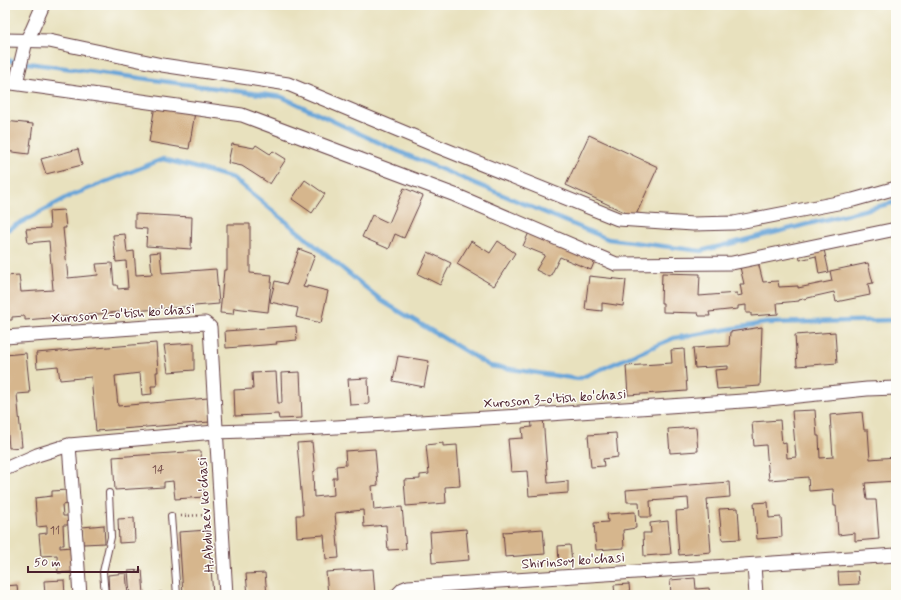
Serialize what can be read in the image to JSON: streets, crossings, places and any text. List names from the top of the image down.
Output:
{
  "streets": {
    "street": [
      "Xuroson 2-o'tish ko'chasi",
      "Xuroson 3-o'tish ko'chasi",
      "H.Abdulaev ko'chasi",
      "Shirinsoy ko'chasi"
    ]
  },
  "crossings": [
    ["Xuroson 2-o'tish ko'chasi", "Xuroson 3-o'tish ko'chasi"],
    ["Xuroson 2-o'tish ko'chasi", "H.Abdulaev ko'chasi"],
    ["Xuroson 3-o'tish ko'chasi", "H.Abdulaev ko'chasi"]
  ],
  "house_numbers": ["14", "11"],
  "scale_bar": "50 m"
}
